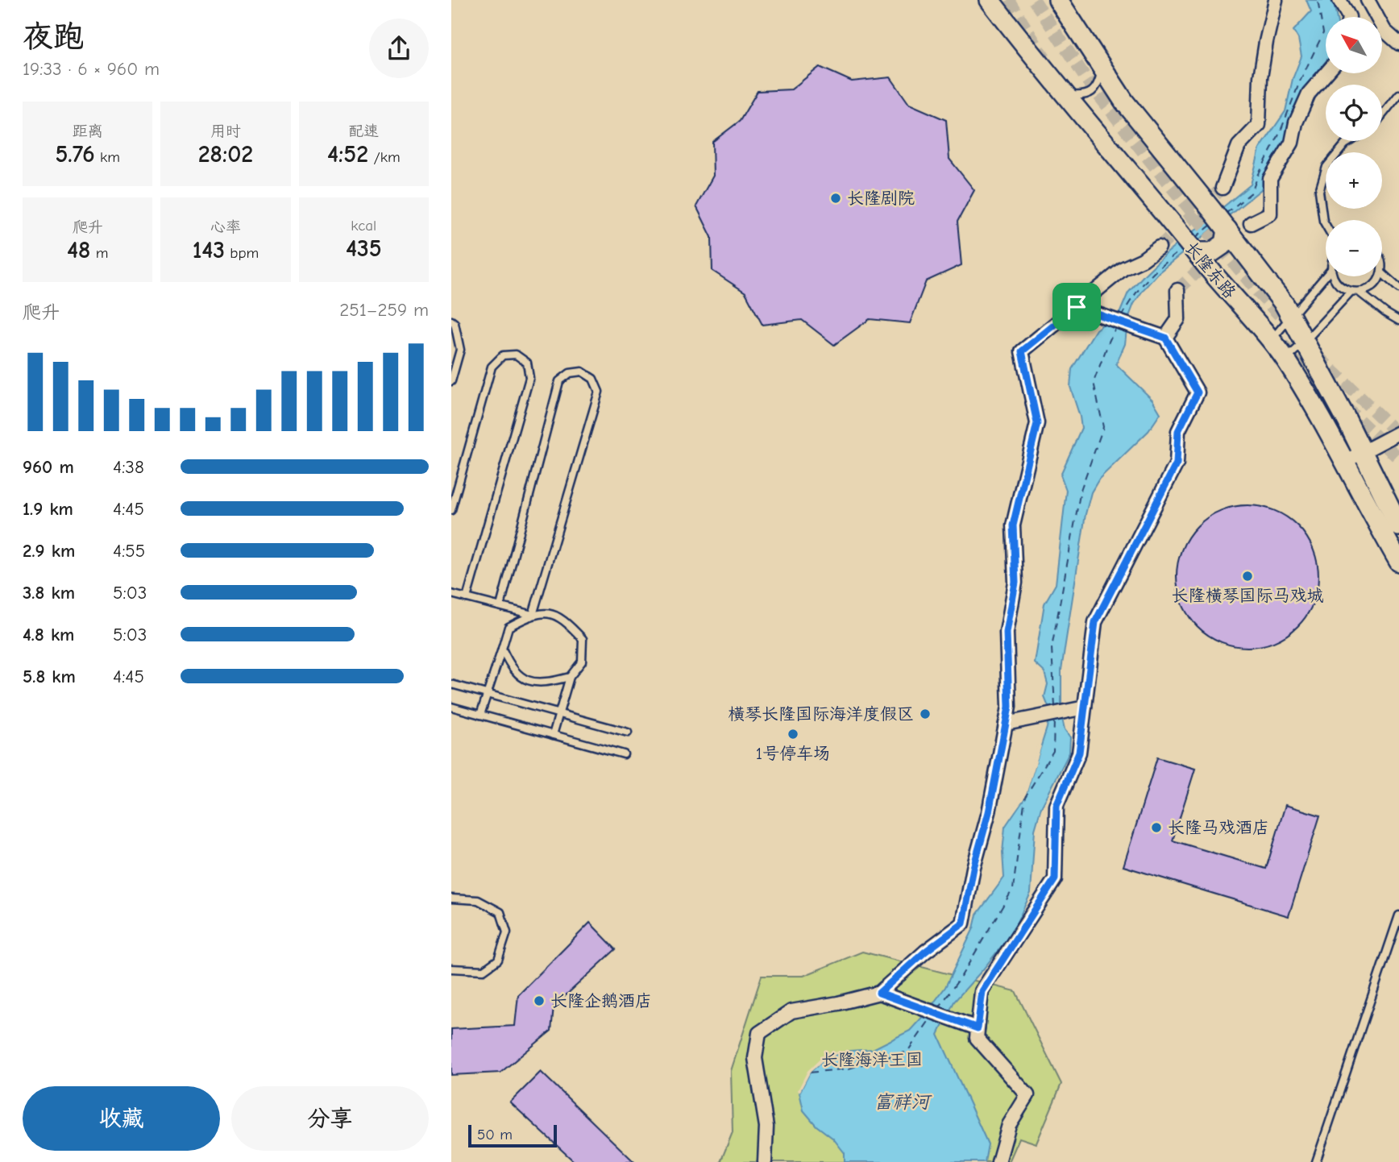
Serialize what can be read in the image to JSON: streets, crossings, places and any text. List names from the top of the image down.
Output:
{
  "streets": {
    "main road": ["长隆东路"]
  },
  "water": ["富祥河"],
  "parks": ["长隆海洋王国"],
  "places": [
    "长隆剧院",
    "长隆横琴国际马戏城",
    "横琴长隆国际海洋度假区",
    "1号停车场",
    "长隆马戏酒店",
    "长隆企鹅酒店"
  ],
  "scale_bar": "50 m",
  "north": "top left",
  "page": {
    "heading": ["夜跑", "19:33 · 6 × 960 m"],
    "map_buttons": ["+", "−"],
    "stats": [
      ["距离", "5.76 km"],
      ["用时", "28:02"],
      ["配速", "4:52 /km"],
      ["爬升", "48 m"],
      ["心率", "143 bpm"],
      ["kcal", "435"]
    ],
    "chart": ["爬升", "251–259 m"],
    "list": [
      {
        "name": "960 m",
        "note": "4:38"
      },
      {
        "name": "1.9 km",
        "note": "4:45"
      },
      {
        "name": "2.9 km",
        "note": "4:55"
      },
      {
        "name": "3.8 km",
        "note": "5:03"
      },
      {
        "name": "4.8 km",
        "note": "5:03"
      },
      {
        "name": "5.8 km",
        "note": "4:45"
      }
    ],
    "buttons": ["收藏", "分享"],
    "scale": "50 m"
  }
}
